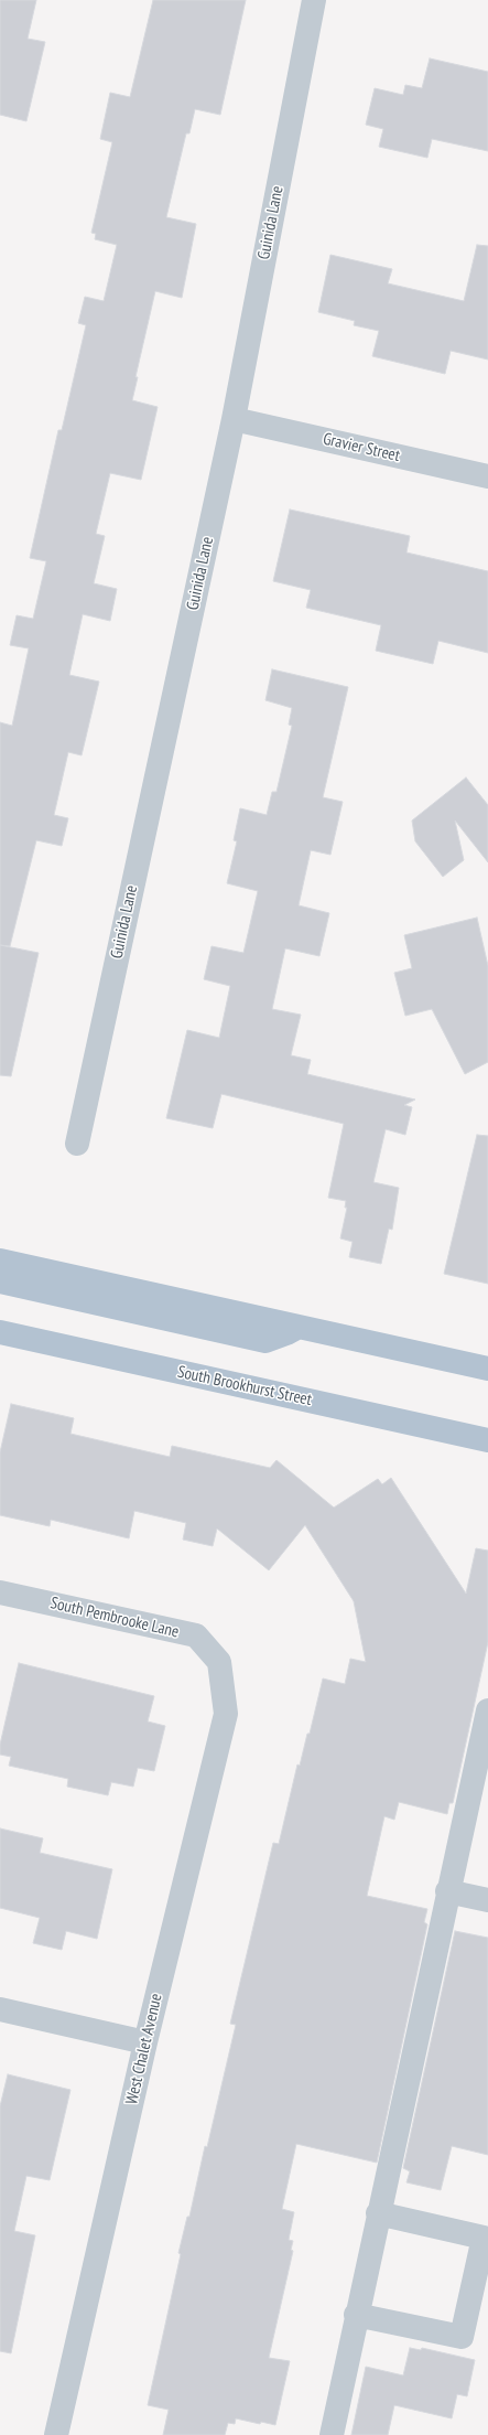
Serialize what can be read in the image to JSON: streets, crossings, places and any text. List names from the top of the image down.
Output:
{
  "streets": {
    "main road": ["South Brookhurst Street"],
    "street": [
      "Guinida Lane",
      "Gravier Street",
      "South Pembrooke Lane",
      "West Chalet Avenue"
    ]
  },
  "crossings": [
    ["Guinida Lane", "Gravier Street"],
    ["South Pembrooke Lane", "West Chalet Avenue"]
  ]
}
